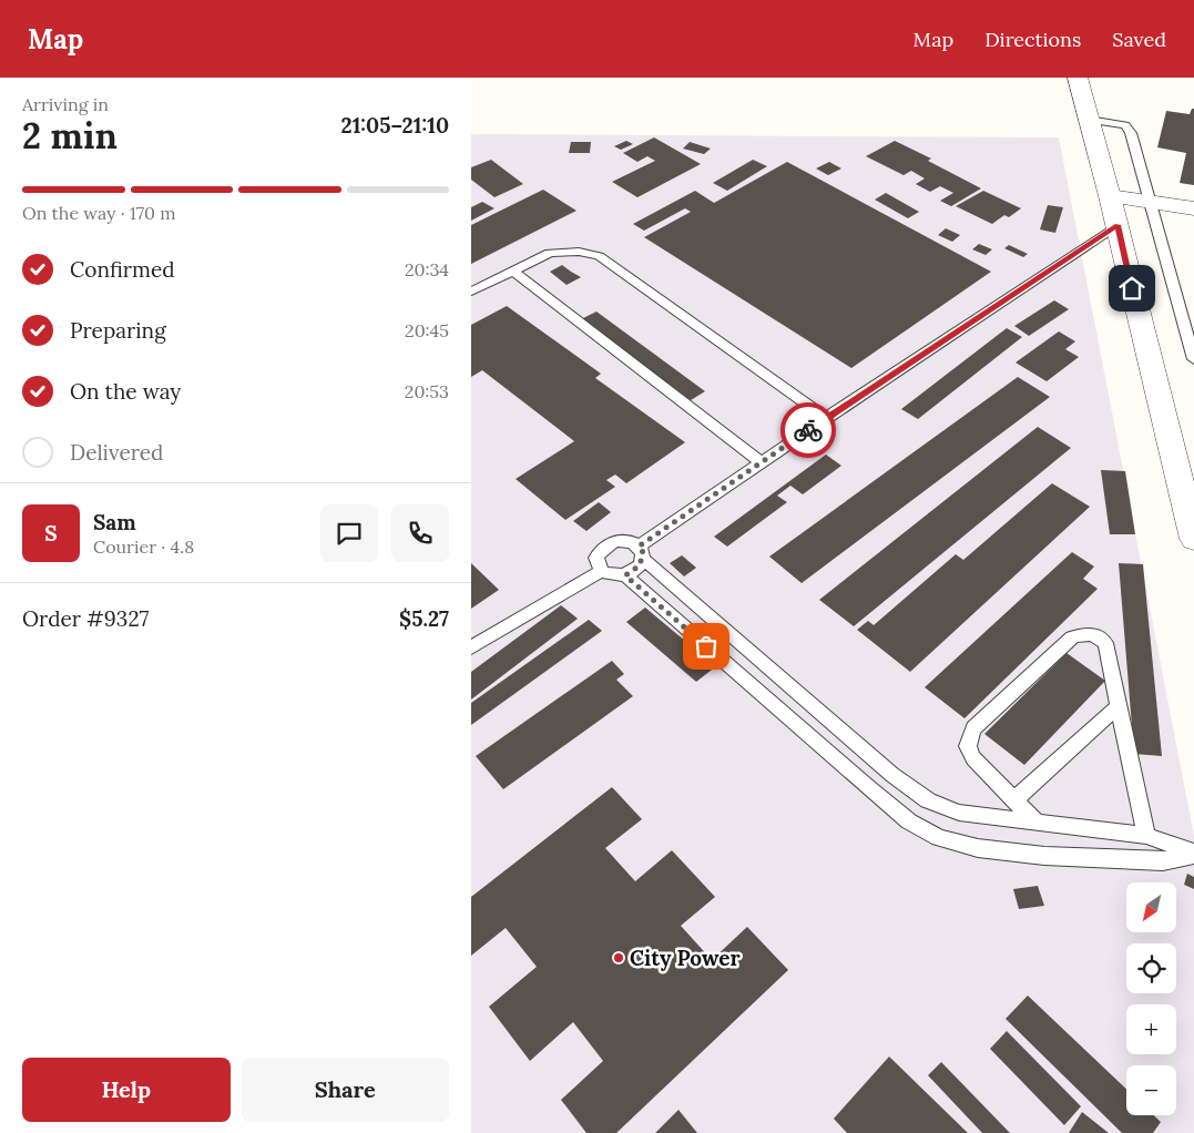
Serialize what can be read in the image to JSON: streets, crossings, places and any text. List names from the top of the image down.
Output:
{
  "places": ["City Power"],
  "north": "bottom left",
  "page": {
    "header": "Map",
    "nav": ["Map", "Directions", "Saved"],
    "heading": ["2 min", "Arriving in", "21:05–21:10"],
    "panel": [
      "Sam",
      "Courier · 4.8",
      "Order #9327",
      "$5.27"
    ],
    "bar": "On the way · 170 m",
    "list": [
      ["Confirmed", "20:34"],
      ["Preparing", "20:45"],
      ["On the way", "20:53"],
      "Delivered"
    ],
    "round": "S",
    "map_buttons": ["+", "−"],
    "buttons": ["Help", "Share"]
  }
}
